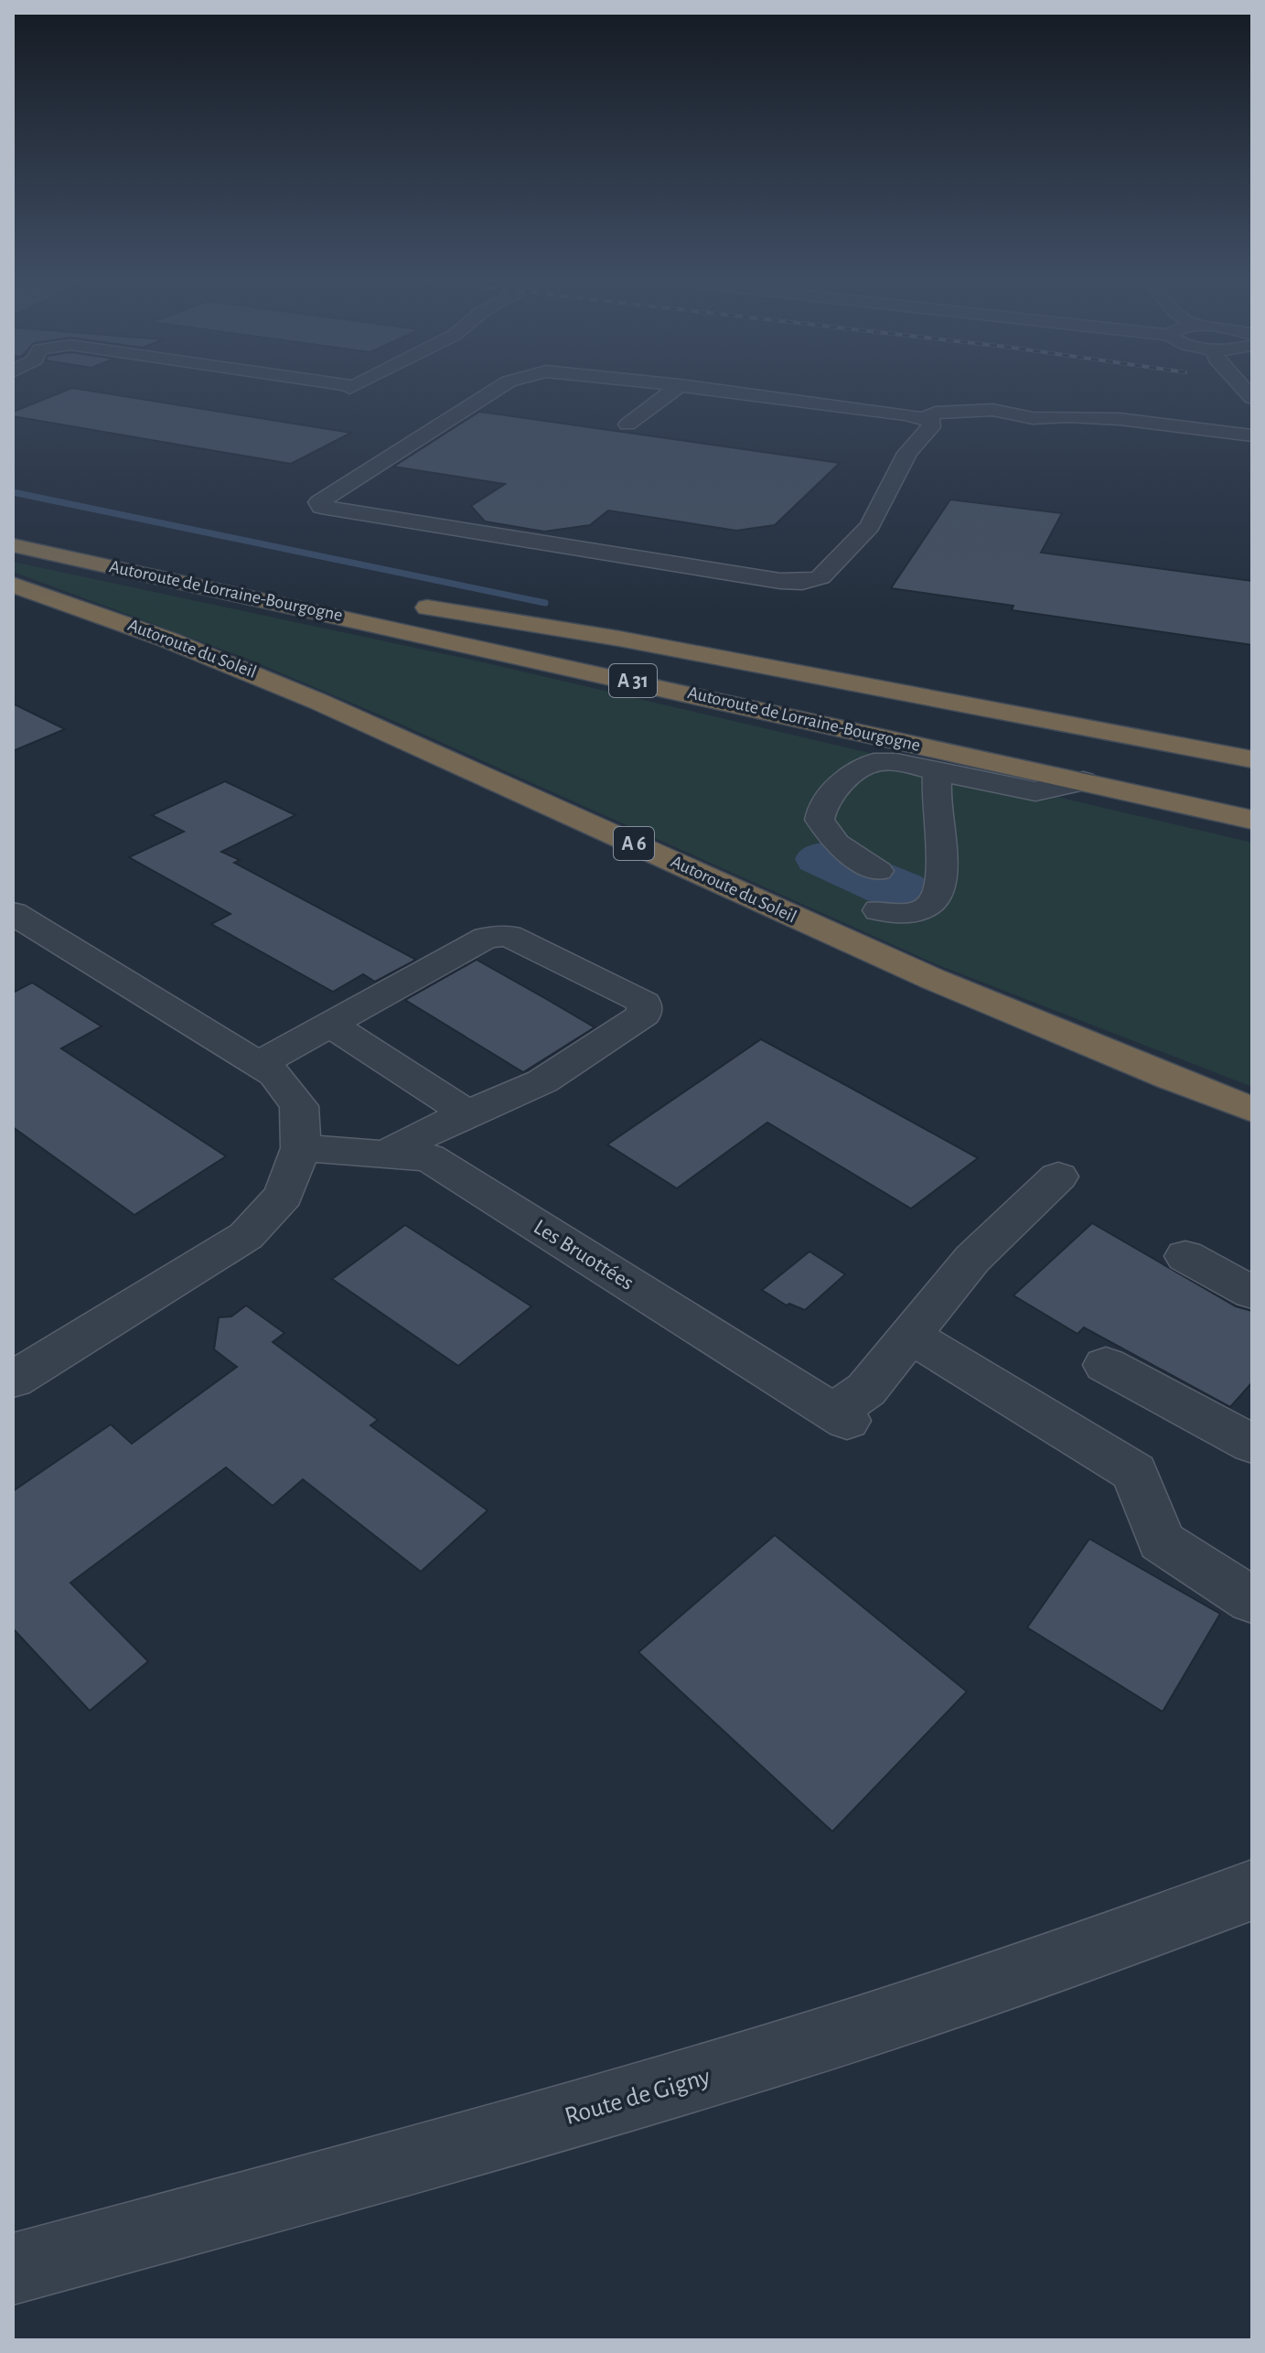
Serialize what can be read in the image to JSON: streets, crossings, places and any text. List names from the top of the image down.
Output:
{
  "streets": {
    "highway": [
      "Autoroute de Lorraine-Bourgogne",
      "Autoroute du Soleil",
      "A 31",
      "A 6"
    ],
    "street": ["Les Bruottées", "Route de Gigny"]
  }
}
